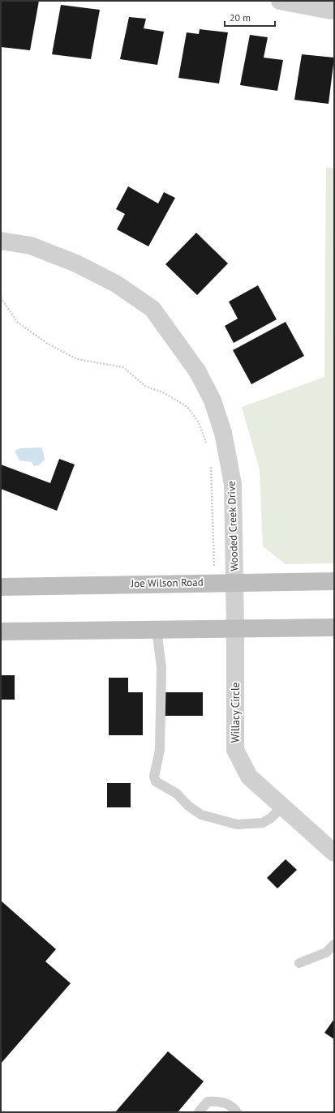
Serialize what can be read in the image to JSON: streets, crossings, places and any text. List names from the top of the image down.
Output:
{
  "streets": {
    "main road": ["Joe Wilson Road"],
    "street": ["Wooded Creek Drive", "Willacy Circle"]
  },
  "crossings": [
    ["Wooded Creek Drive", "Joe Wilson Road"],
    ["Wooded Creek Drive", "Willacy Circle"]
  ],
  "scale_bar": "20 m"
}
